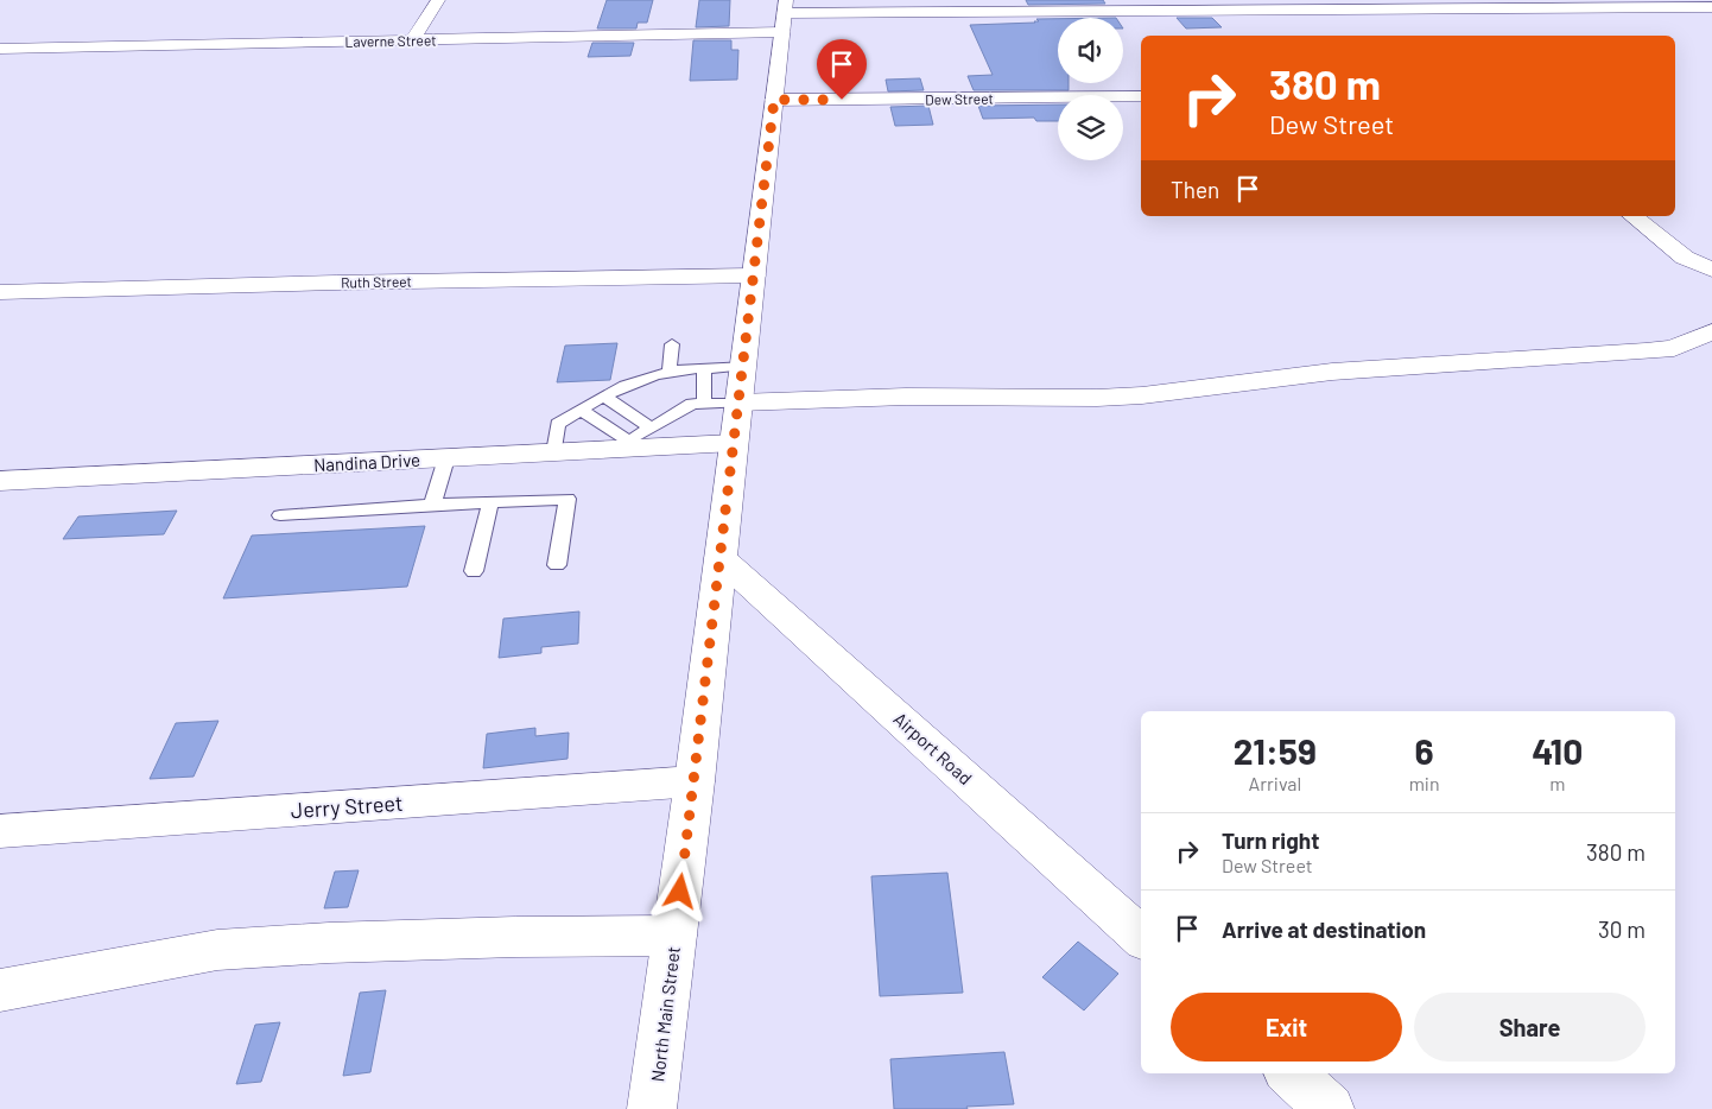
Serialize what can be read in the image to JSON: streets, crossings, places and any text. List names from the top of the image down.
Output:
{
  "streets": {
    "street": [
      "Laverne Street",
      "Dew Street",
      "Ruth Street",
      "Nandina Drive",
      "Airport Road",
      "Jerry Street",
      "North Main Street"
    ]
  },
  "crossings": [
    ["Laverne Street", "North Main Street"],
    ["Dew Street", "North Main Street"],
    ["Ruth Street", "North Main Street"],
    ["Nandina Drive", "North Main Street"],
    ["Airport Road", "North Main Street"],
    ["Jerry Street", "North Main Street"]
  ],
  "page": {
    "turn": ["380 m", "Dew Street"],
    "then": "Then",
    "eta": [
      "21:59",
      "Arrival",
      "6",
      "min",
      "410",
      "m"
    ],
    "list": [
      {
        "name": "Turn right",
        "note": "Dew Street",
        "value": "380 m"
      },
      {
        "name": "Arrive at destination",
        "value": "30 m"
      }
    ],
    "buttons": ["Exit", "Share"]
  }
}
